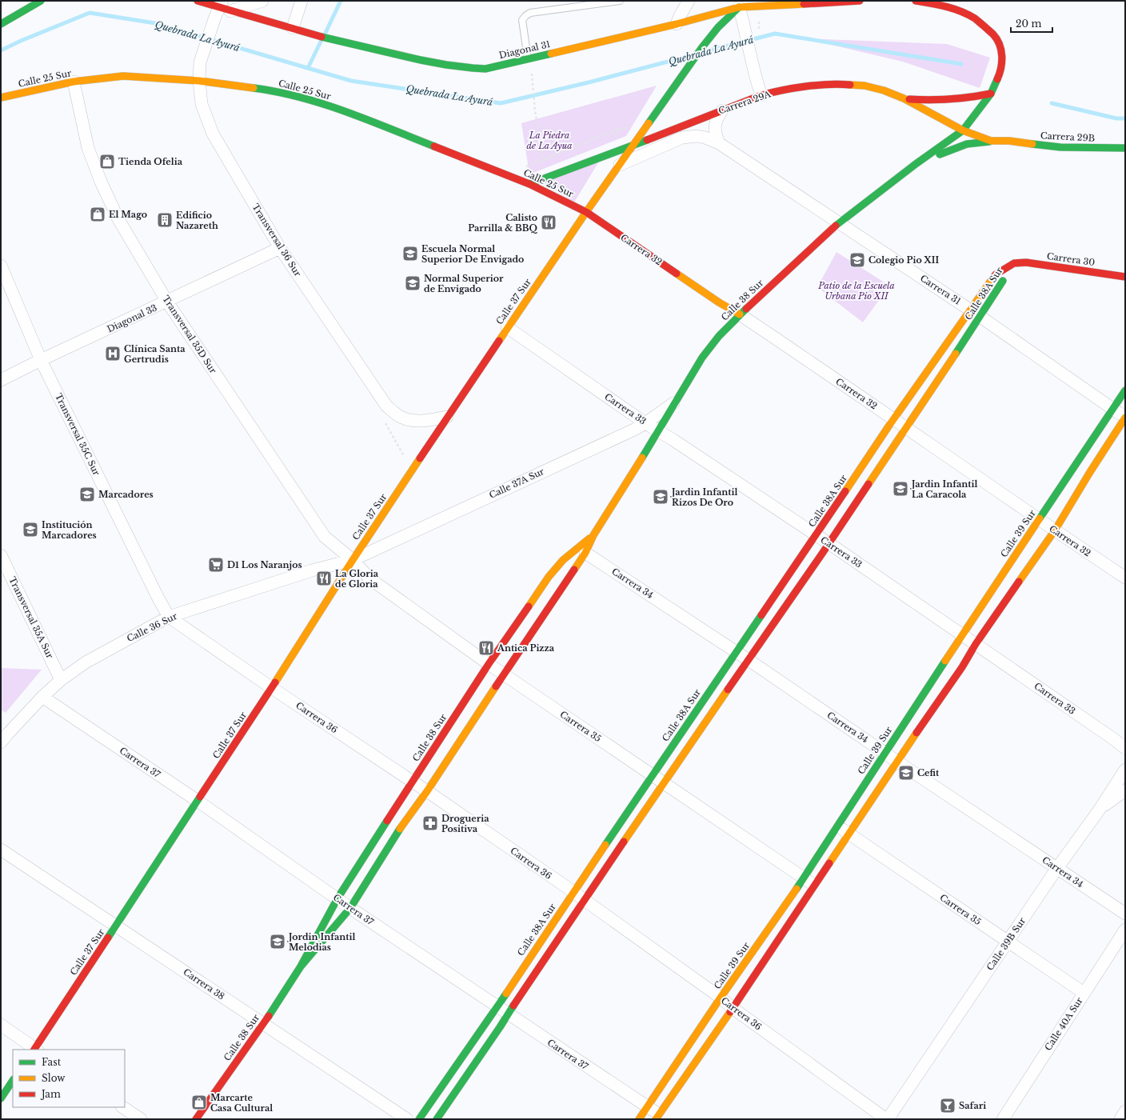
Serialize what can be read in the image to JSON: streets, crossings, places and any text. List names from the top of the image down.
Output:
{
  "streets": {
    "main road": [
      "Diagonal 31",
      "Calle 25 Sur",
      "Carrera 29A",
      "Carrera 29B",
      "Carrera 32",
      "Carrera 30",
      "Calle 38A Sur",
      "Calle 38 Sur",
      "Calle 37 Sur",
      "Calle 39 Sur"
    ],
    "street": [
      "Transversal 36 Sur",
      "Carrera 31",
      "Diagonal 33",
      "Transversal 35D Sur",
      "Carrera 33",
      "Transversal 35C Sur",
      "Calle 37A Sur",
      "Carrera 34",
      "Transversal 35A Sur",
      "Calle 36 Sur",
      "Carrera 36",
      "Carrera 35",
      "Carrera 37",
      "Calle 39B Sur",
      "Carrera 38",
      "Calle 40A Sur"
    ]
  },
  "crossings": [
    ["Diagonal 31", "Transversal 36 Sur"],
    ["Diagonal 31", "Calle 37 Sur"],
    ["Calle 25 Sur", "Carrera 29A"],
    ["Calle 25 Sur", "Transversal 36 Sur"],
    ["Calle 25 Sur", "Carrera 32"],
    ["Calle 25 Sur", "Calle 37 Sur"],
    ["Calle 25 Sur", "Transversal 35D Sur"],
    ["Carrera 29A", "Carrera 29B"],
    ["Carrera 29A", "Calle 38 Sur"],
    ["Carrera 29A", "Calle 37 Sur"],
    ["Carrera 29B", "Calle 38 Sur"],
    ["Transversal 36 Sur", "Calle 37 Sur"],
    ["Transversal 36 Sur", "Diagonal 33"],
    ["Carrera 32", "Calle 38A Sur"],
    ["Carrera 32", "Calle 38 Sur"],
    ["Carrera 32", "Calle 37 Sur"],
    ["Carrera 32", "Calle 39 Sur"],
    ["Carrera 30", "Calle 38A Sur"],
    ["Carrera 31", "Calle 38A Sur"],
    ["Carrera 31", "Calle 38 Sur"],
    ["Carrera 31", "Calle 37 Sur"],
    ["Carrera 31", "Calle 39 Sur"],
    ["Calle 38A Sur", "Carrera 33"],
    ["Calle 38A Sur", "Carrera 34"],
    ["Calle 38A Sur", "Carrera 36"],
    ["Calle 38A Sur", "Carrera 35"],
    ["Calle 38A Sur", "Carrera 37"],
    ["Calle 38 Sur", "Carrera 33"],
    ["Calle 38 Sur", "Calle 37A Sur"],
    ["Calle 38 Sur", "Carrera 34"],
    ["Calle 38 Sur", "Carrera 36"],
    ["Calle 38 Sur", "Carrera 35"],
    ["Calle 38 Sur", "Carrera 37"],
    ["Calle 38 Sur", "Carrera 38"],
    ["Calle 37 Sur", "Transversal 35D Sur"],
    ["Calle 37 Sur", "Carrera 33"],
    ["Calle 37 Sur", "Calle 37A Sur"],
    ["Calle 37 Sur", "Calle 36 Sur"],
    ["Calle 37 Sur", "Carrera 36"],
    ["Calle 37 Sur", "Carrera 35"],
    ["Calle 37 Sur", "Carrera 37"],
    ["Calle 37 Sur", "Carrera 38"],
    ["Diagonal 33", "Transversal 35D Sur"],
    ["Diagonal 33", "Transversal 35C Sur"],
    ["Transversal 35D Sur", "Calle 37A Sur"],
    ["Transversal 35D Sur", "Calle 36 Sur"],
    ["Transversal 35D Sur", "Carrera 35"],
    ["Carrera 33", "Calle 37A Sur"],
    ["Carrera 33", "Calle 39 Sur"],
    ["Transversal 35C Sur", "Calle 36 Sur"],
    ["Transversal 35C Sur", "Carrera 36"],
    ["Calle 37A Sur", "Calle 36 Sur"],
    ["Calle 37A Sur", "Carrera 35"],
    ["Calle 39 Sur", "Carrera 34"],
    ["Calle 39 Sur", "Carrera 36"],
    ["Calle 39 Sur", "Carrera 35"],
    ["Calle 39 Sur", "Carrera 37"],
    ["Carrera 34", "Calle 39B Sur"],
    ["Transversal 35A Sur", "Calle 36 Sur"],
    ["Calle 36 Sur", "Carrera 36"],
    ["Calle 36 Sur", "Carrera 35"],
    ["Calle 36 Sur", "Carrera 37"],
    ["Carrera 36", "Calle 39B Sur"],
    ["Carrera 35", "Calle 39B Sur"],
    ["Carrera 35", "Calle 40A Sur"]
  ],
  "water": ["Quebrada La Ayurá"],
  "parks": ["La Piedra de La Ayua", "Patio de la Escuela Urbana Pio XII"],
  "places": {
    "shop": ["Tienda Ofelia", "El Mago", "Marcarte Casa Cultural"],
    "building": ["Edificio Nazareth"],
    "restaurant": ["Calisto Parrilla & BBQ", "La Gloria de Gloria", "Antica Pizza"],
    "school or university": [
      "Escuela Normal Superior De Envigado",
      "Colegio Pio XII",
      "Normal Superior de Envigado",
      "Jardin Infantil La Caracola",
      "Marcadores",
      "Jardin Infantil Rizos De Oro",
      "Institución Marcadores",
      "Cefit",
      "Jordin Infantil Melodias"
    ],
    "hospital": ["Clínica Santa Gertrudis"],
    "supermarket": ["D1 Los Naranjos"],
    "pharmacy": ["Drogueria Positiva"],
    "bar": ["Safari"]
  },
  "legend": ["Fast", "Slow", "Jam"],
  "scale_bar": "20 m"
}
